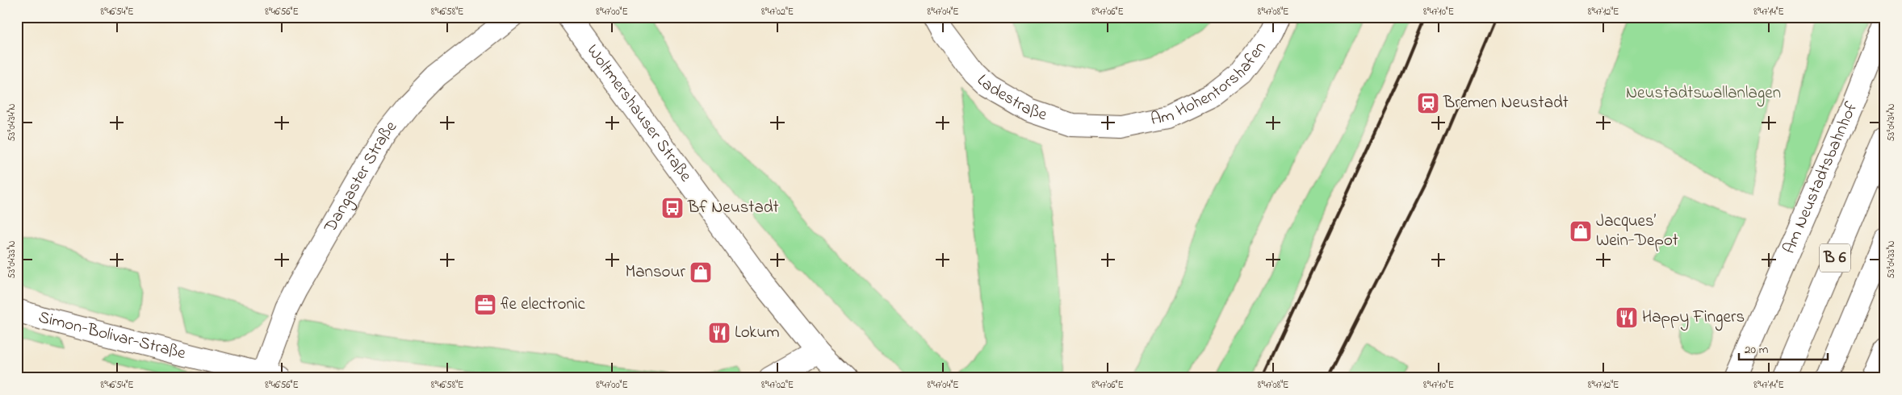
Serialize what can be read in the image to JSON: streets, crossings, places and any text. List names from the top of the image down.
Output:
{
  "streets": {
    "main road": [
      "Am Hohentorshafen",
      "Ladestraße",
      "Woltmershauser Straße",
      "Dangaster Straße",
      "Am Neustadtsbahnhof",
      "B 6",
      "Simon-Bolivar-Straße"
    ]
  },
  "crossings": [
    ["Am Hohentorshafen", "Ladestraße"],
    ["Dangaster Straße", "Simon-Bolivar-Straße"]
  ],
  "parks": ["Neustadtswallanlagen"],
  "places": {
    "station": ["Bremen Neustadt"],
    "bus stop": ["Bf Neustadt"],
    "shop": ["Jacques’ Wein-Depot", "Mansour"],
    "office": ["fle electronic"],
    "restaurant": ["Happy Fingers", "Lokum"]
  },
  "scale_bar": "20 m",
  "coordinates": [
    "8°46'54\"E",
    "8°46'56\"E",
    "8°46'58\"E",
    "8°47'00\"E",
    "8°47'02\"E",
    "8°47'04\"E",
    "8°47'06\"E",
    "8°47'08\"E",
    "8°47'10\"E",
    "8°47'12\"E",
    "8°47'14\"E",
    "53°04'34\"N",
    "53°04'33\"N"
  ]
}
